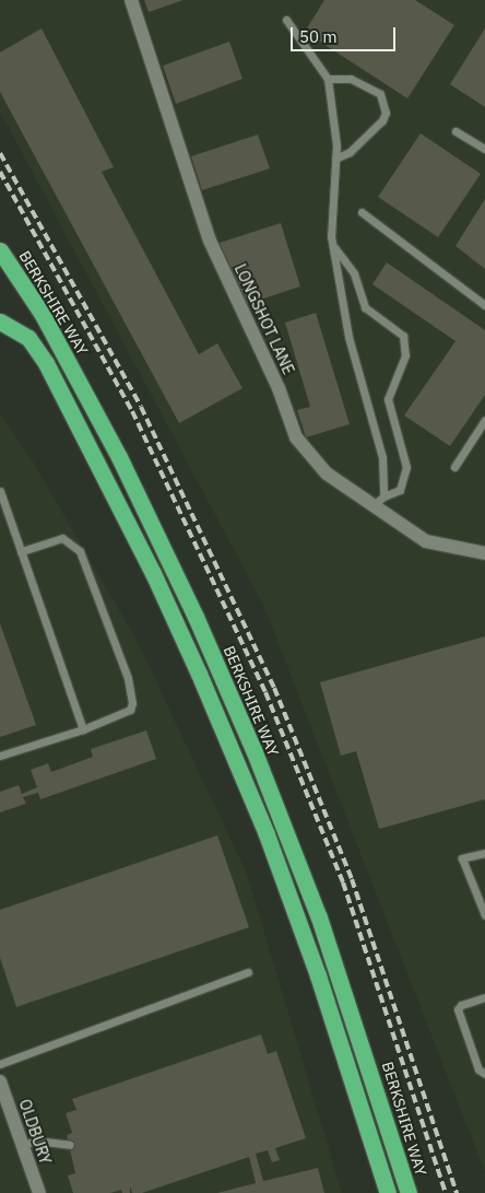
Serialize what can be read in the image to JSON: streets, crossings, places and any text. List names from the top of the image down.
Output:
{
  "streets": {
    "highway": ["BERKSHIRE WAY"],
    "street": ["LONGSHOT LANE", "OLDBURY"]
  },
  "scale_bar": "50 m"
}
